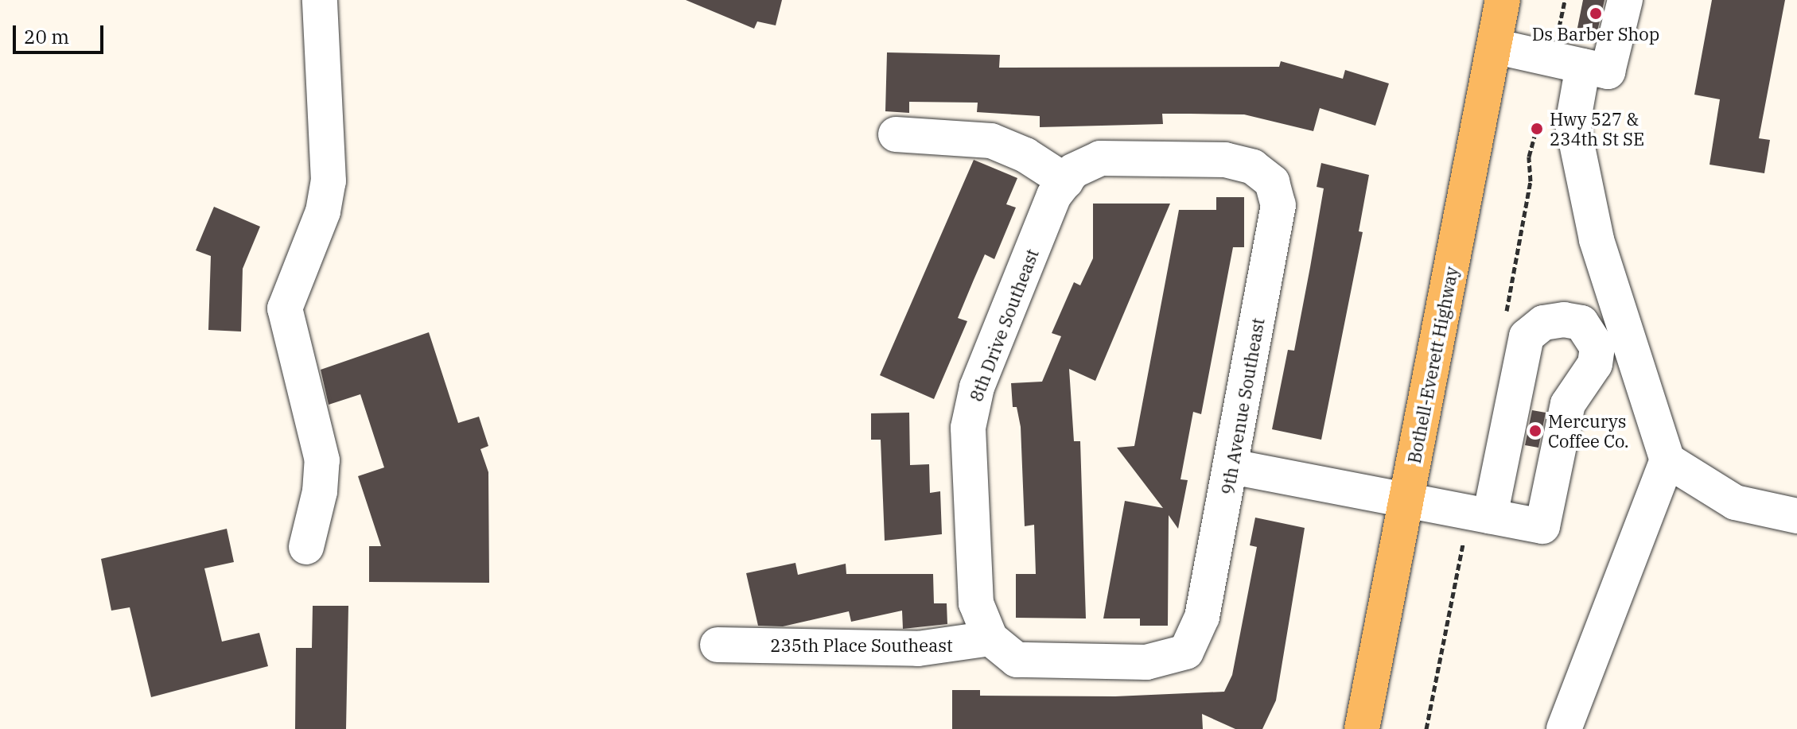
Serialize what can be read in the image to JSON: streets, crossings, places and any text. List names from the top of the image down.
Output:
{
  "streets": {
    "main road": ["Bothell-Everett Highway"],
    "street": ["8th Drive Southeast", "9th Avenue Southeast", "235th Place Southeast"]
  },
  "crossings": [
    ["8th Drive Southeast", "9th Avenue Southeast"],
    ["8th Drive Southeast", "235th Place Southeast"],
    ["9th Avenue Southeast", "235th Place Southeast"]
  ],
  "places": ["Ds Barber Shop", "Hwy 527 & 234th St SE", "Mercurys Coffee Co."],
  "scale_bar": "20 m"
}
